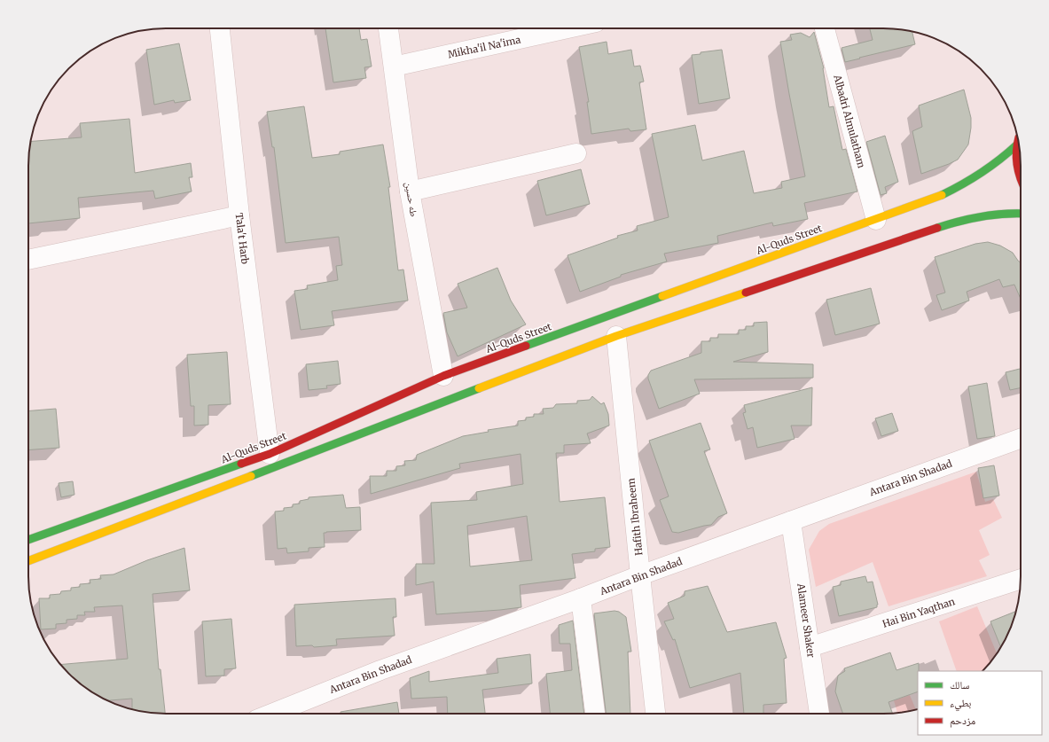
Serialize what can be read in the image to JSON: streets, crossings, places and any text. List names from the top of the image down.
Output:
{
  "streets": {
    "main road": ["Al-Quds Street"],
    "street": [
      "Mikha'il Na'ima",
      "Albadri Almulatham",
      "طه حسين",
      "Tala't Harb",
      "Antara Bin Shadad",
      "Hafith Ibraheem",
      "Hai Bin Yaqthan",
      "Alameer Shaker"
    ]
  },
  "crossings": [
    ["Mikha'il Na'ima", "طه حسين"],
    ["Albadri Almulatham", "Al-Quds Street"],
    ["طه حسين", "Al-Quds Street"],
    ["Tala't Harb", "Al-Quds Street"],
    ["Antara Bin Shadad", "Hafith Ibraheem"],
    ["Antara Bin Shadad", "Alameer Shaker"],
    ["Hai Bin Yaqthan", "Alameer Shaker"]
  ],
  "legend": ["سالك", "بطيء", "مزدحم"]
}
